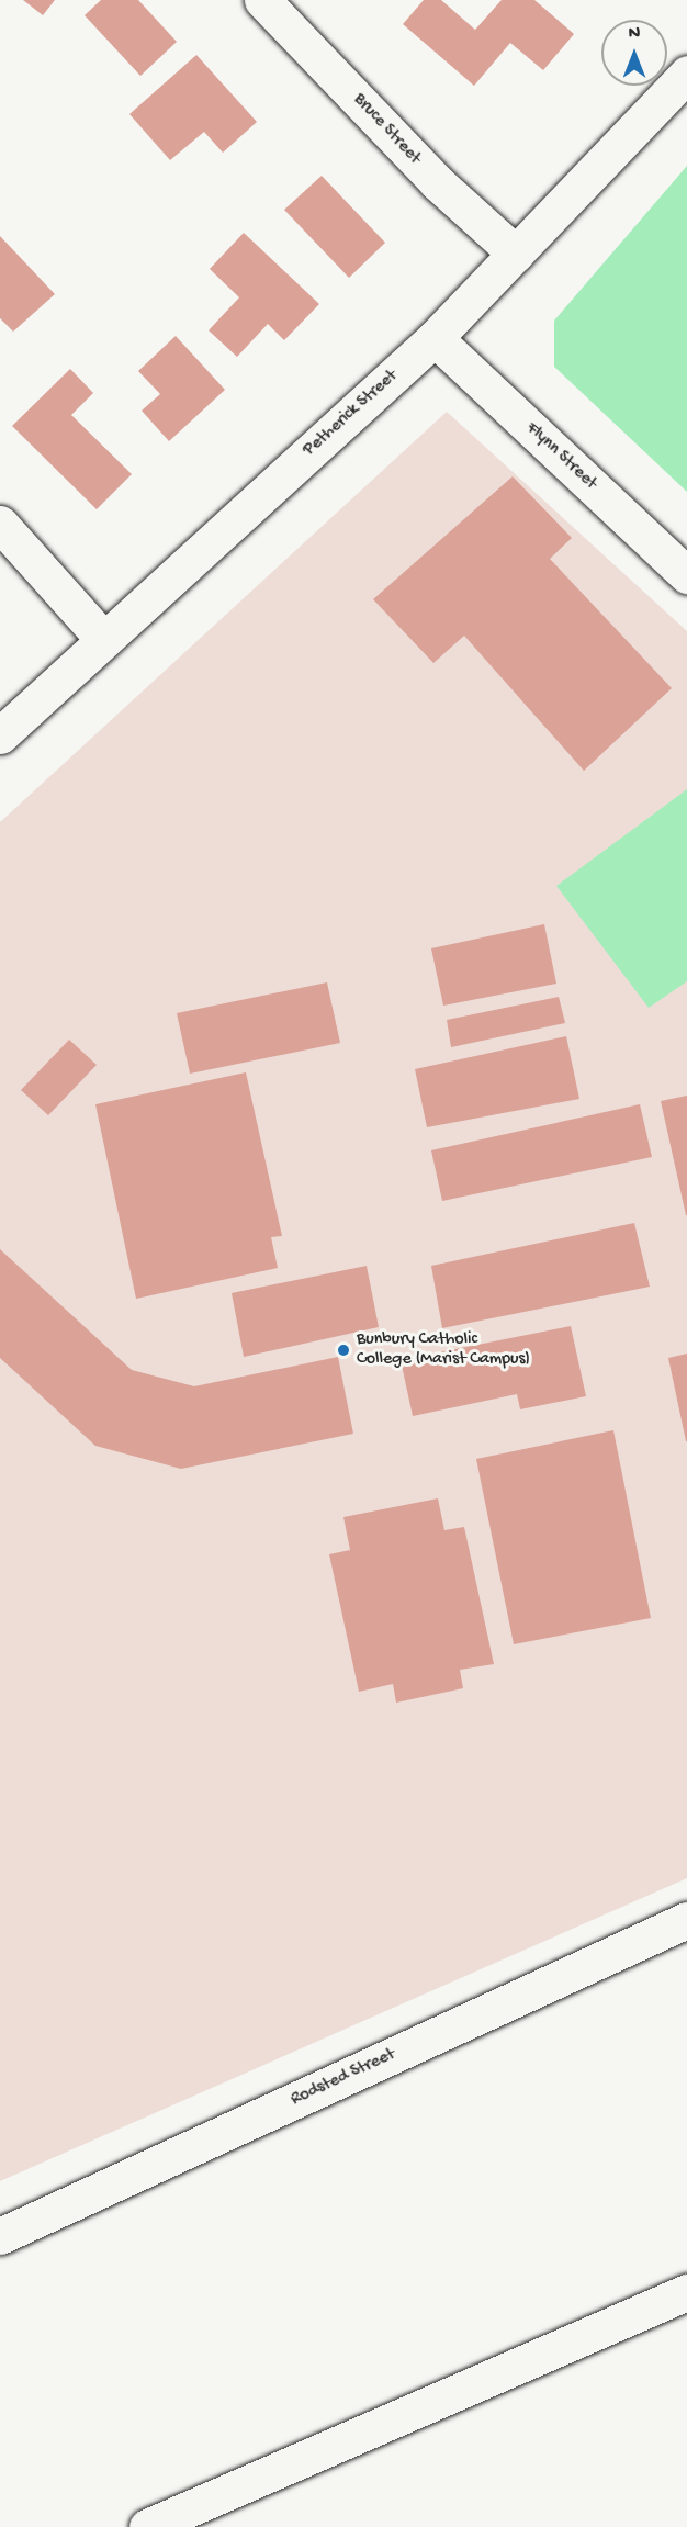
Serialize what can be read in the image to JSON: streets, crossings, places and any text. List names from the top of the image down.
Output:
{
  "streets": {
    "street": [
      "Bruce Street",
      "Petherick Street",
      "Flynn Street",
      "Rodsted Street"
    ]
  },
  "crossings": [
    ["Bruce Street", "Petherick Street"],
    ["Petherick Street", "Flynn Street"]
  ],
  "places": ["Bunbury Catholic College (Marist Campus)"],
  "north": "top"
}
